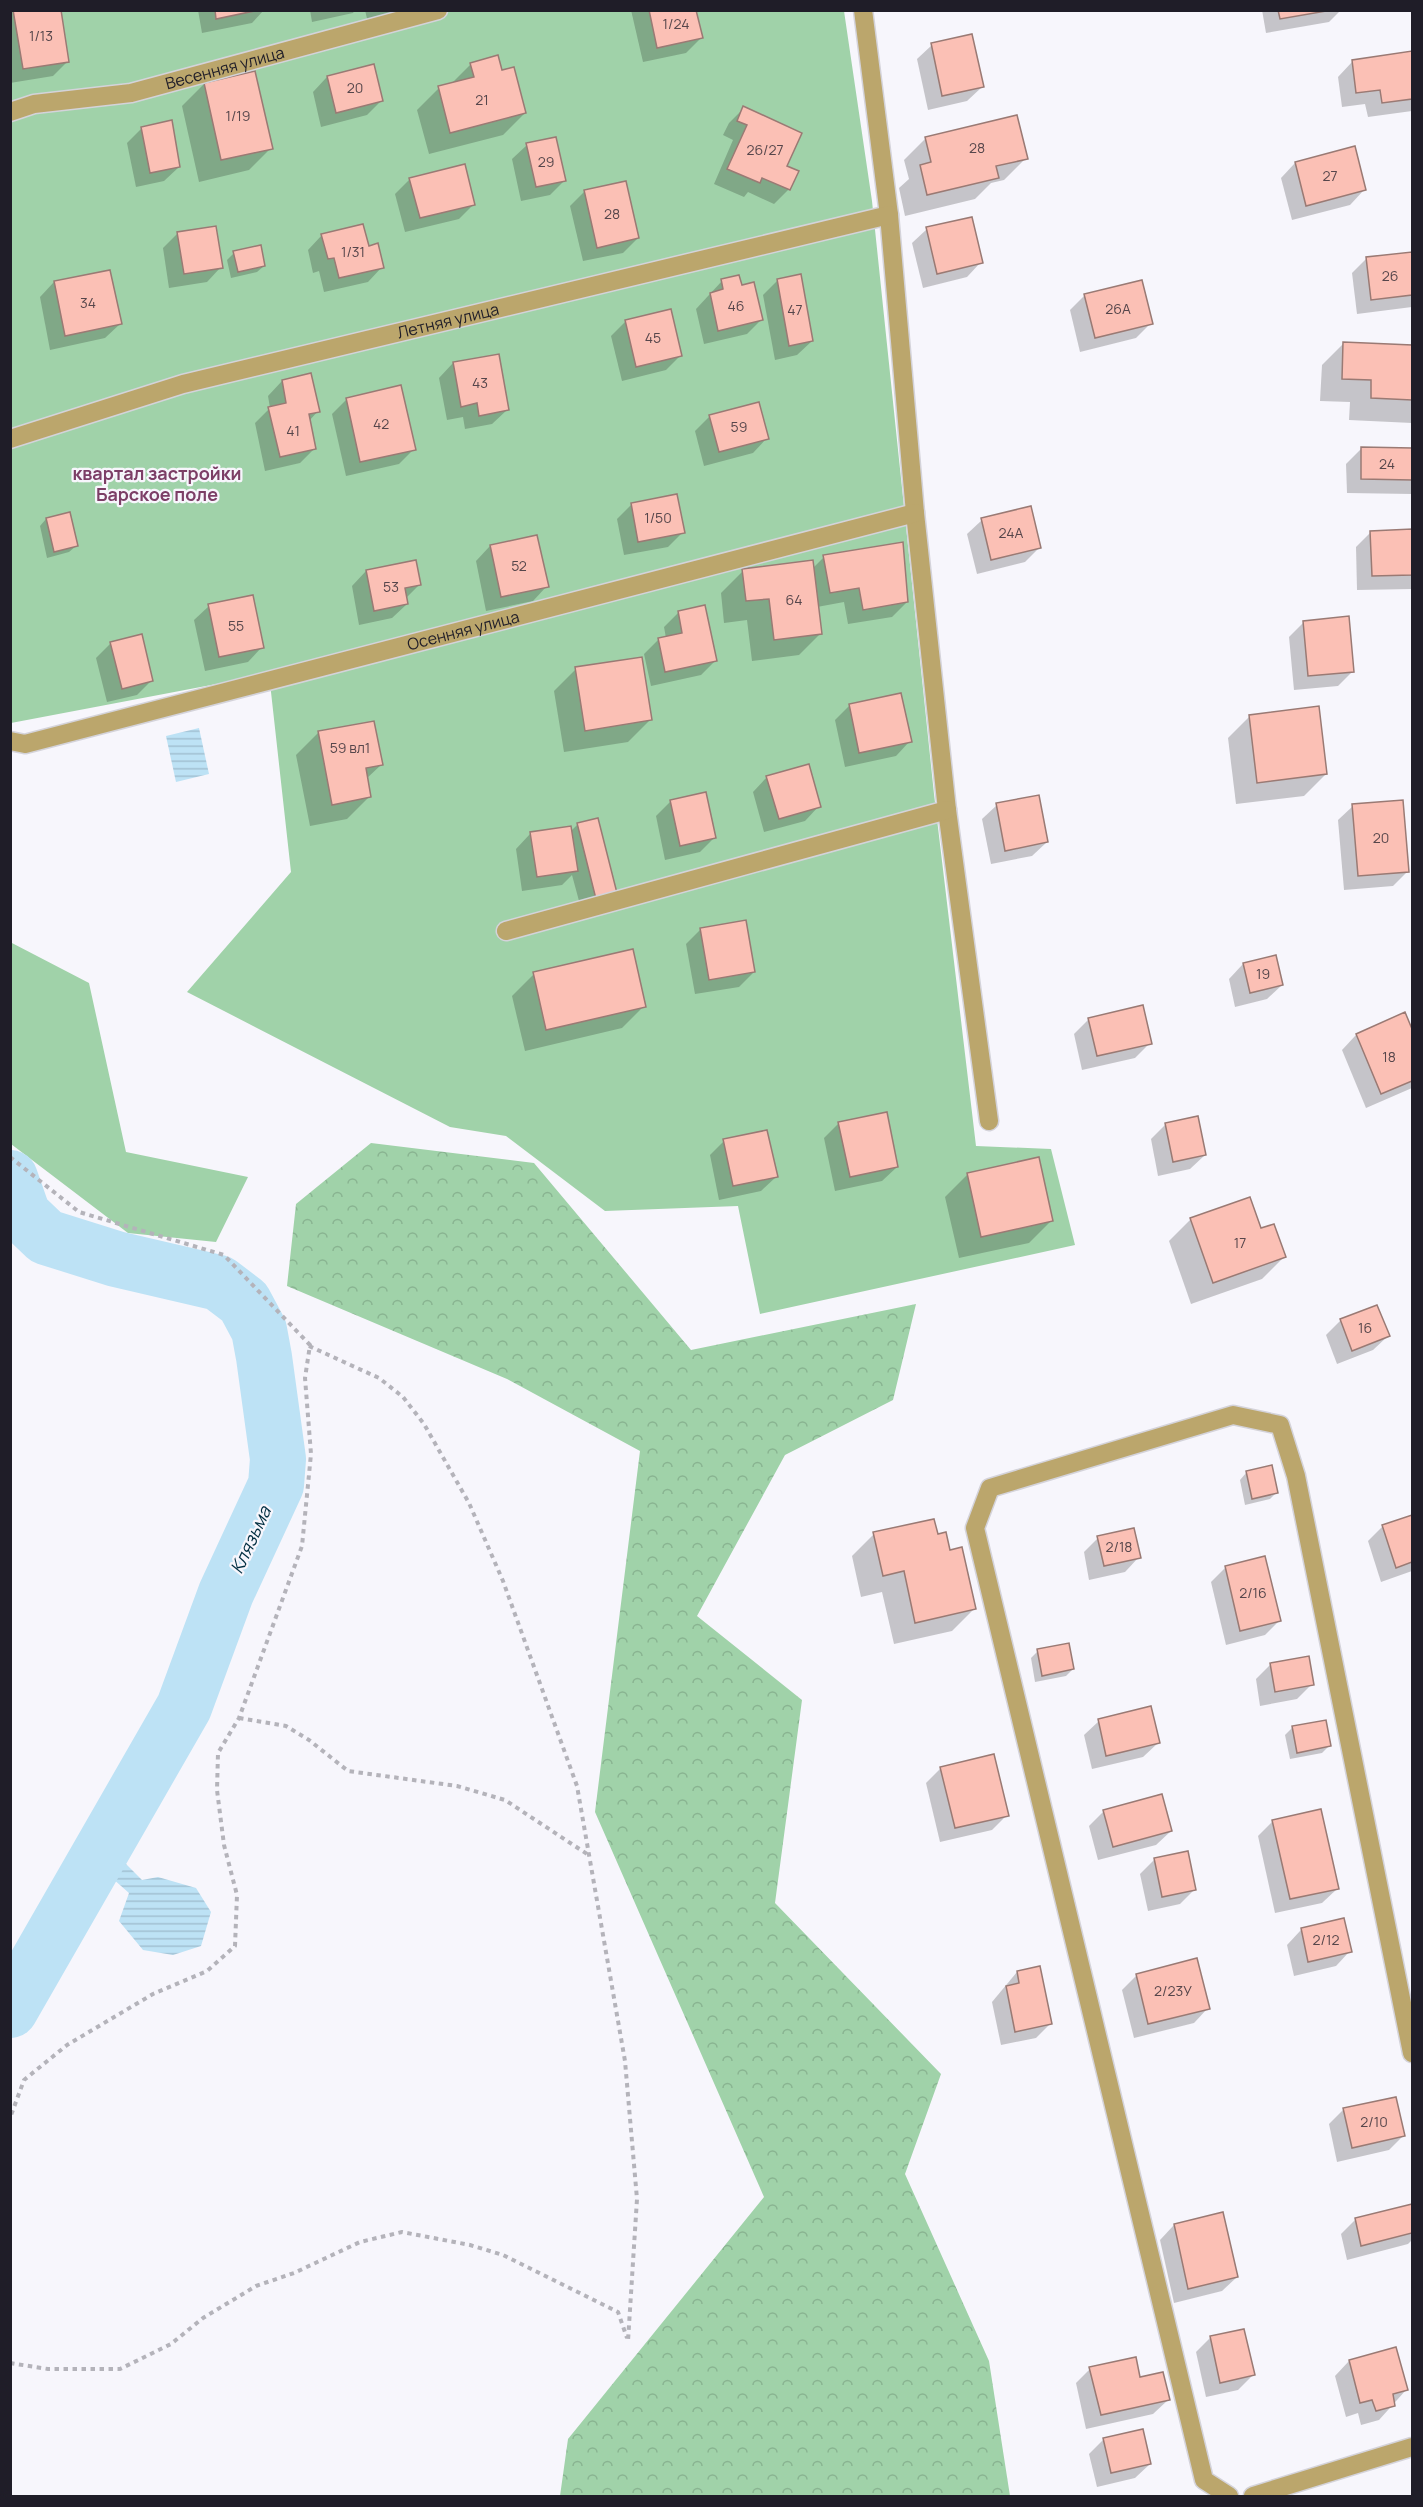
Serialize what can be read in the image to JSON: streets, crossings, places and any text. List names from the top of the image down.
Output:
{
  "streets": {
    "street": ["Весенняя улица", "Летняя улица", "Осенняя улица"]
  },
  "districts": ["квартал застройки Барское поле"],
  "water": ["Клязьма"],
  "house_numbers": [
    "1/24",
    "1/13",
    "20",
    "21",
    "1/19",
    "28",
    "26/27",
    "29",
    "27",
    "28",
    "1/31",
    "26",
    "34",
    "46",
    "26А",
    "47",
    "45",
    "43",
    "42",
    "59",
    "41",
    "24",
    "1/50",
    "24А",
    "52",
    "53",
    "64",
    "55",
    "59 вл1",
    "20",
    "19",
    "18",
    "17",
    "16",
    "2/18",
    "2/16",
    "2/12",
    "2/23У",
    "2/10"
  ]
}
